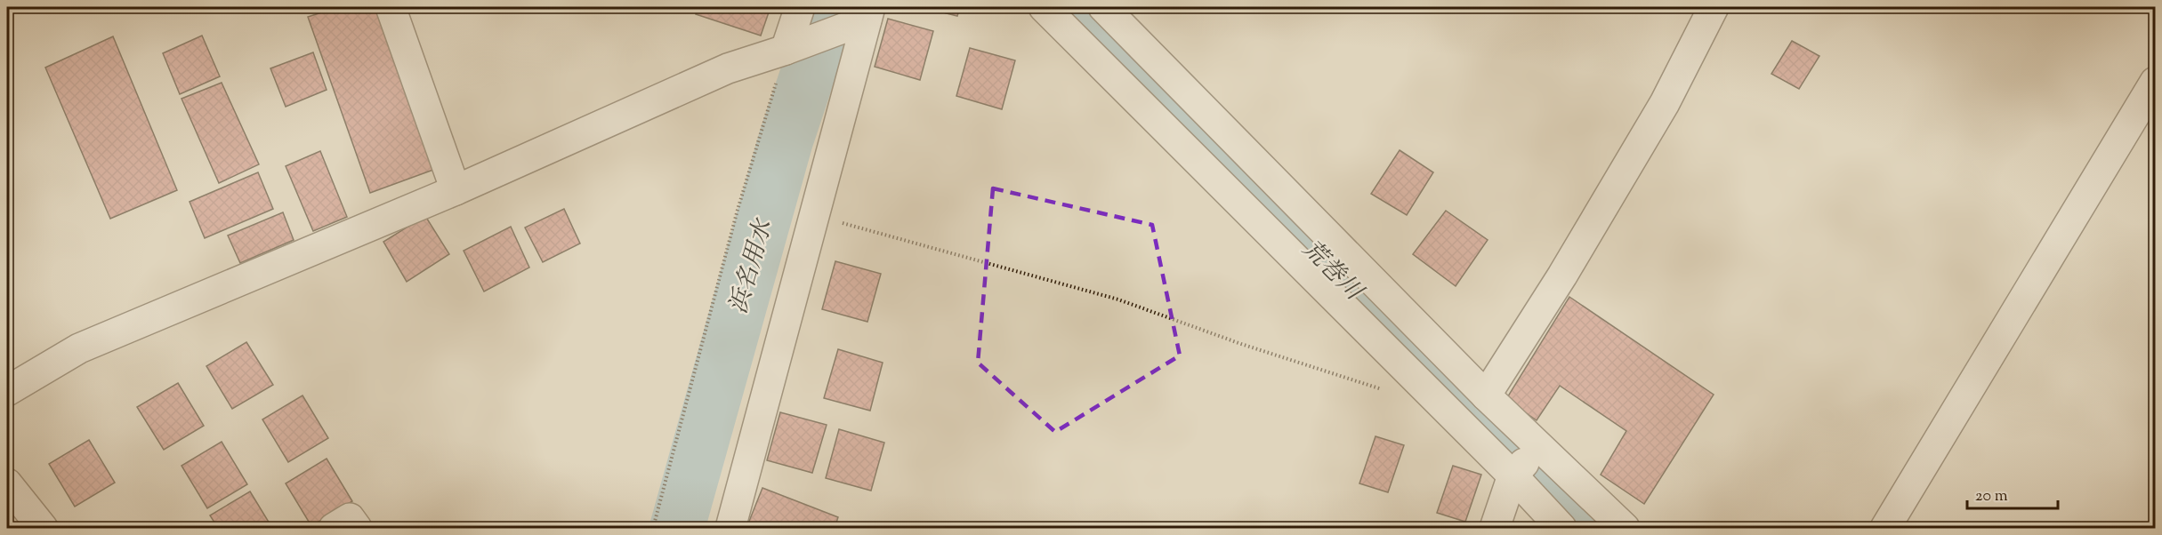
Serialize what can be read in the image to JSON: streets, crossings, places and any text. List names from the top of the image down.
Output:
{
  "water": ["浜名用水", "荒巻川"],
  "scale_bar": "20 m"
}
